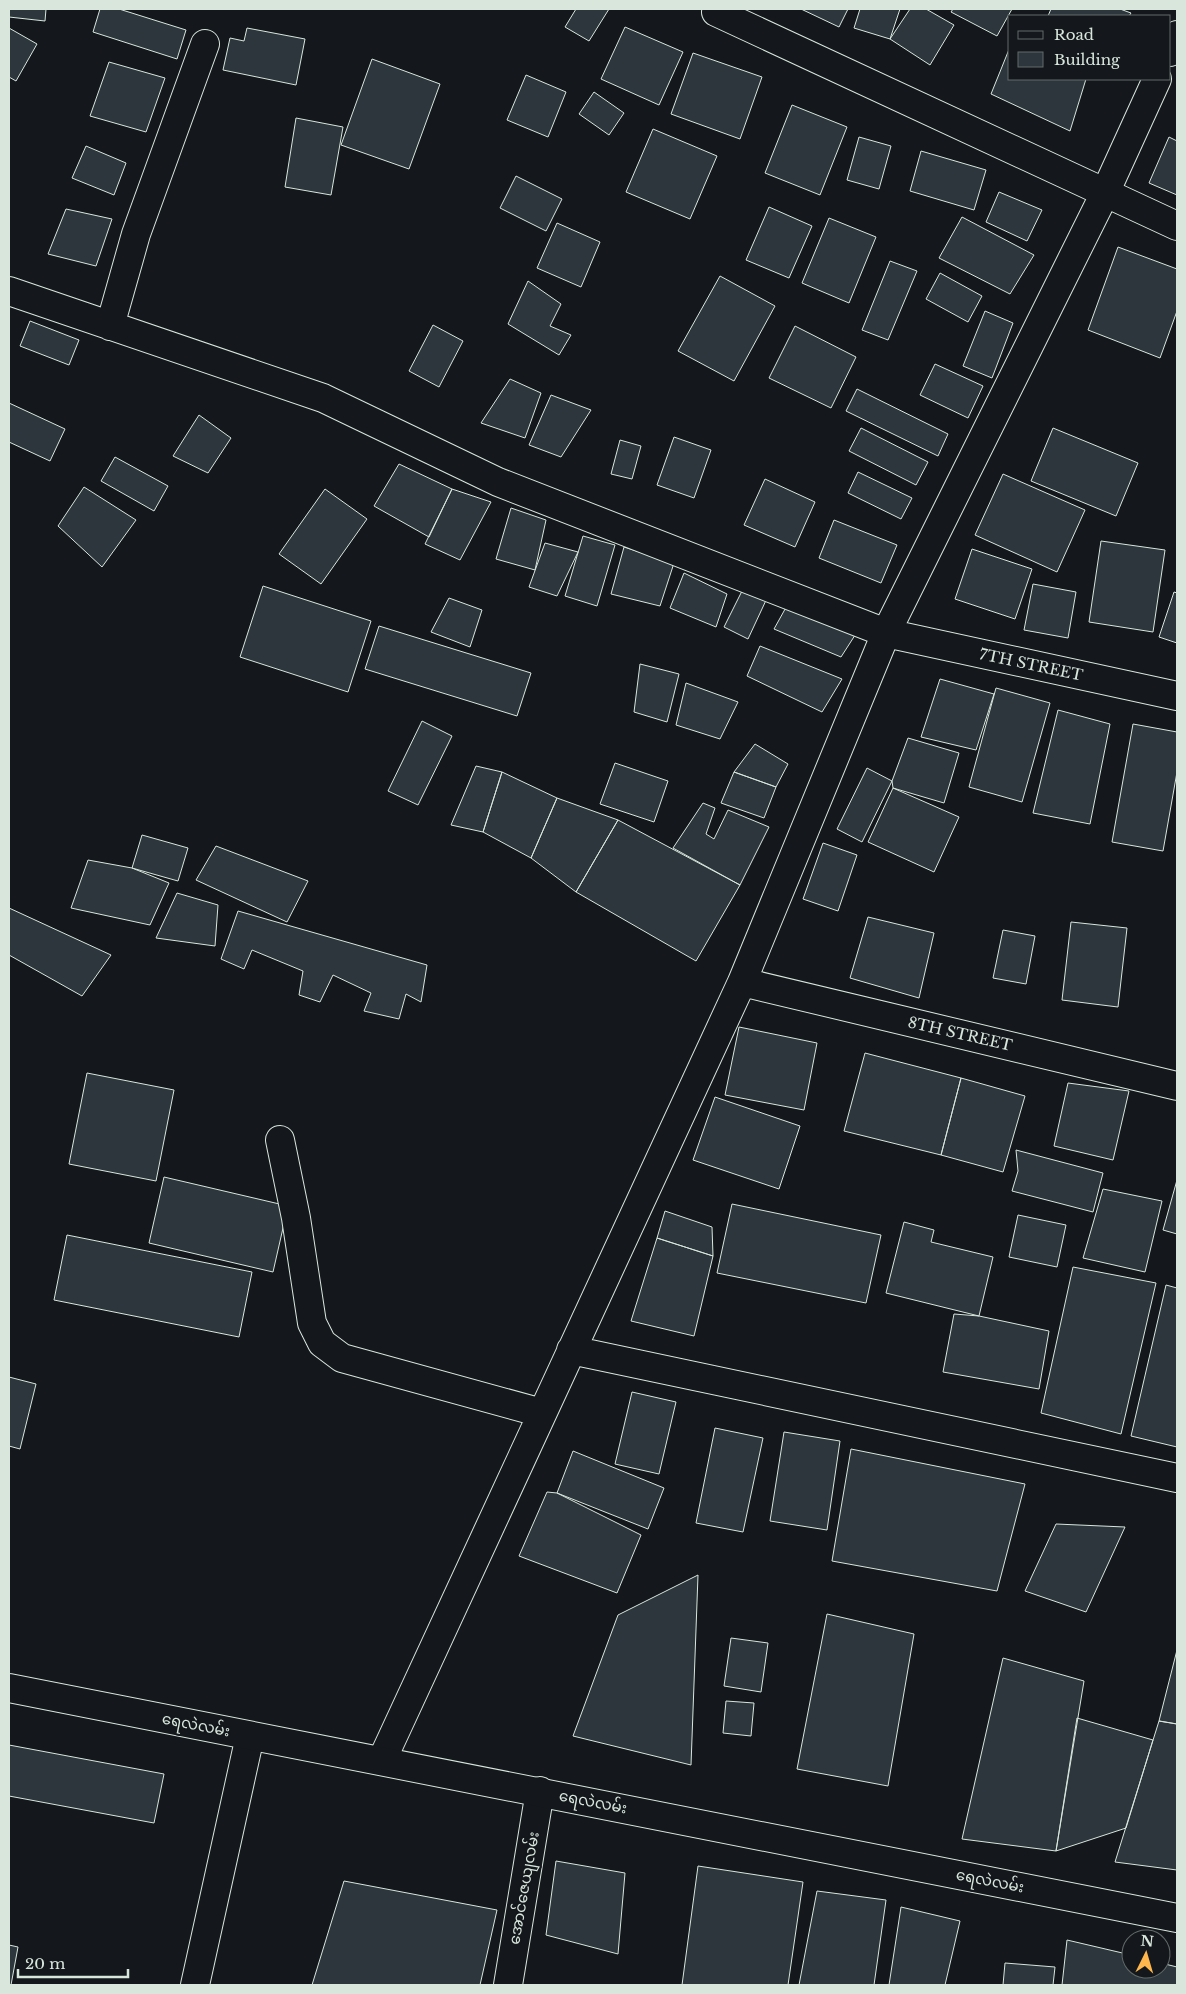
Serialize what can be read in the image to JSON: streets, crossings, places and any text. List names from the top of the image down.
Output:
{
  "streets": {
    "street": [
      "7TH STREET",
      "8TH STREET",
      "ရေလဲလမ်း",
      "အောင်ဇေယျလမ်း"
    ]
  },
  "crossings": [
    ["ရေလဲလမ်း", "အောင်ဇေယျလမ်း"]
  ],
  "legend": ["Road", "Building"],
  "scale_bar": "20 m",
  "north": "top"
}
